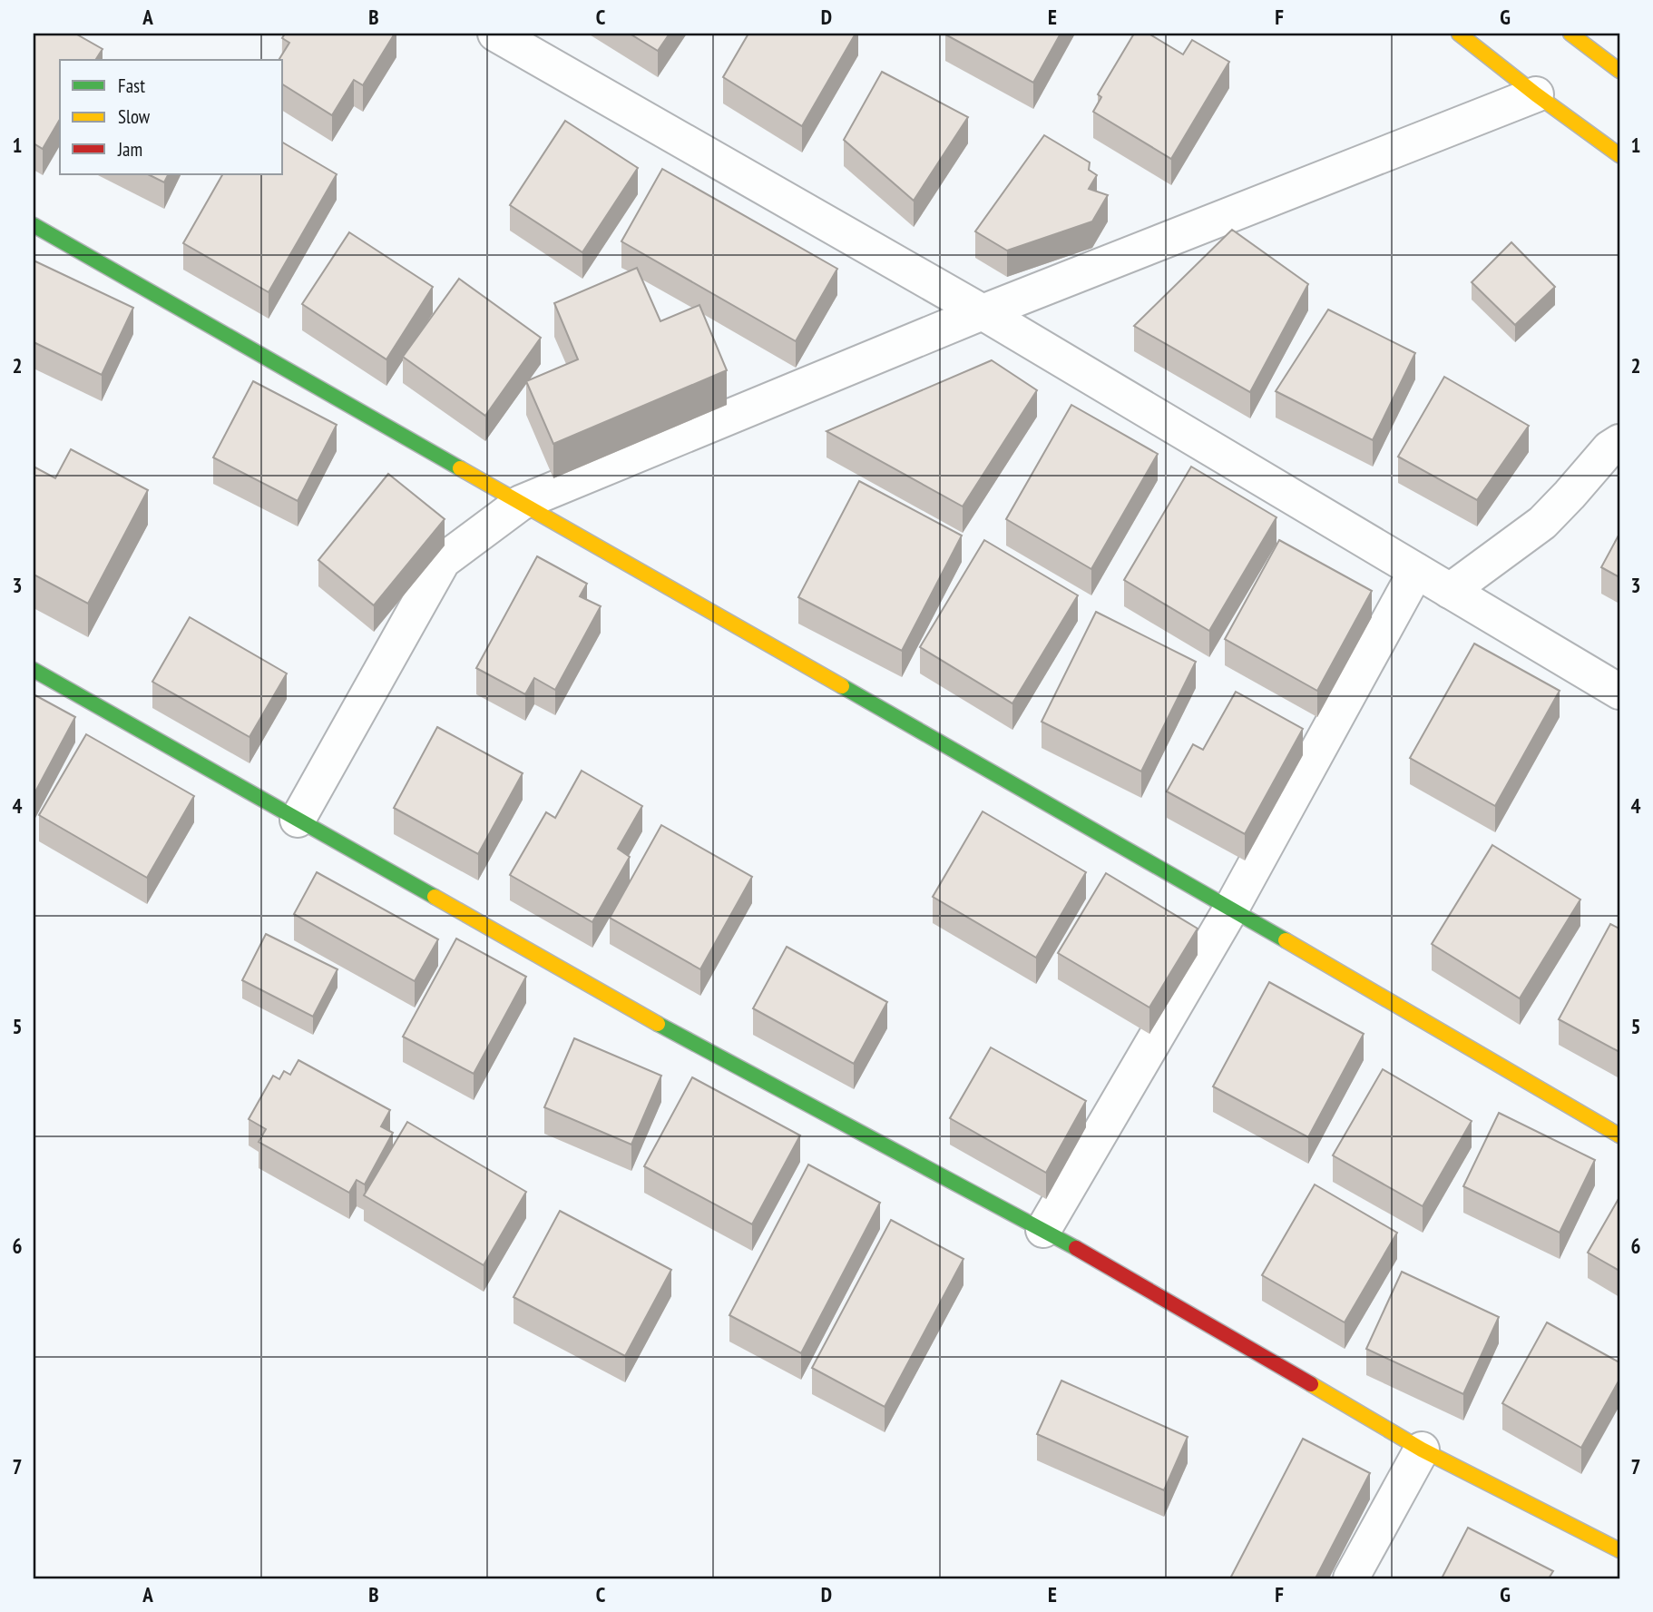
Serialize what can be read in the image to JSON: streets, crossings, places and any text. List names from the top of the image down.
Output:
{
  "legend": ["Fast", "Slow", "Jam"],
  "grid": {
    "columns": [
      "A",
      "B",
      "C",
      "D",
      "E",
      "F",
      "G"
    ],
    "rows": [
      "1",
      "2",
      "3",
      "4",
      "5",
      "6",
      "7"
    ]
  }
}
